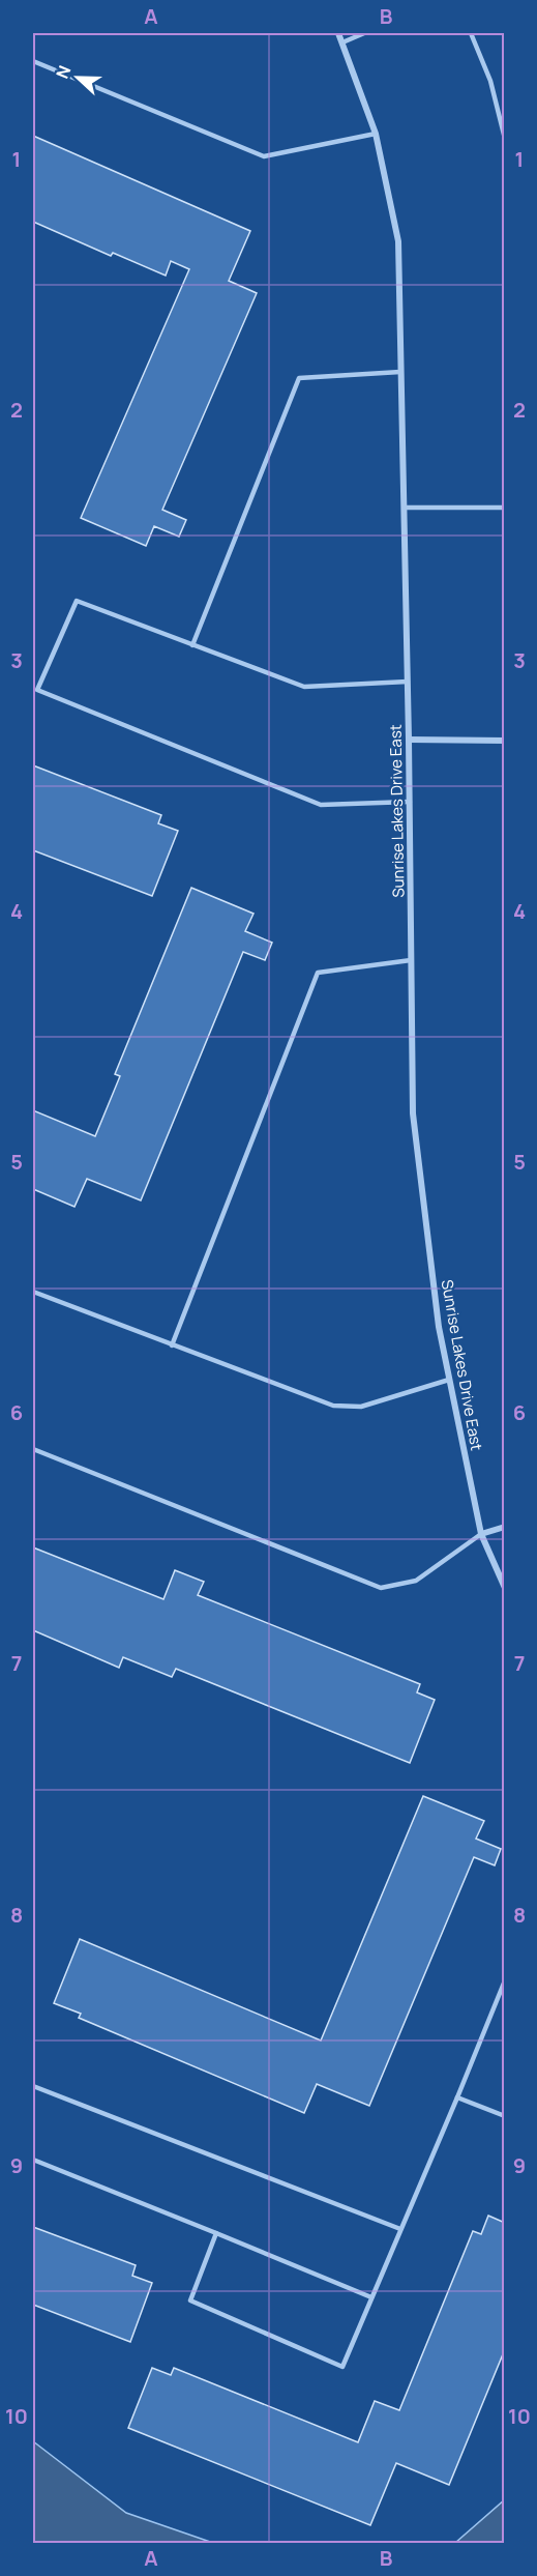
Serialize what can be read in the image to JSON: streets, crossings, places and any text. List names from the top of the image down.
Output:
{
  "streets": {
    "street": ["Sunrise Lakes Drive East"]
  },
  "north": "left",
  "grid": {
    "columns": ["A", "B"],
    "rows": [
      "1",
      "2",
      "3",
      "4",
      "5",
      "6",
      "7",
      "8",
      "9",
      "10"
    ]
  }
}
